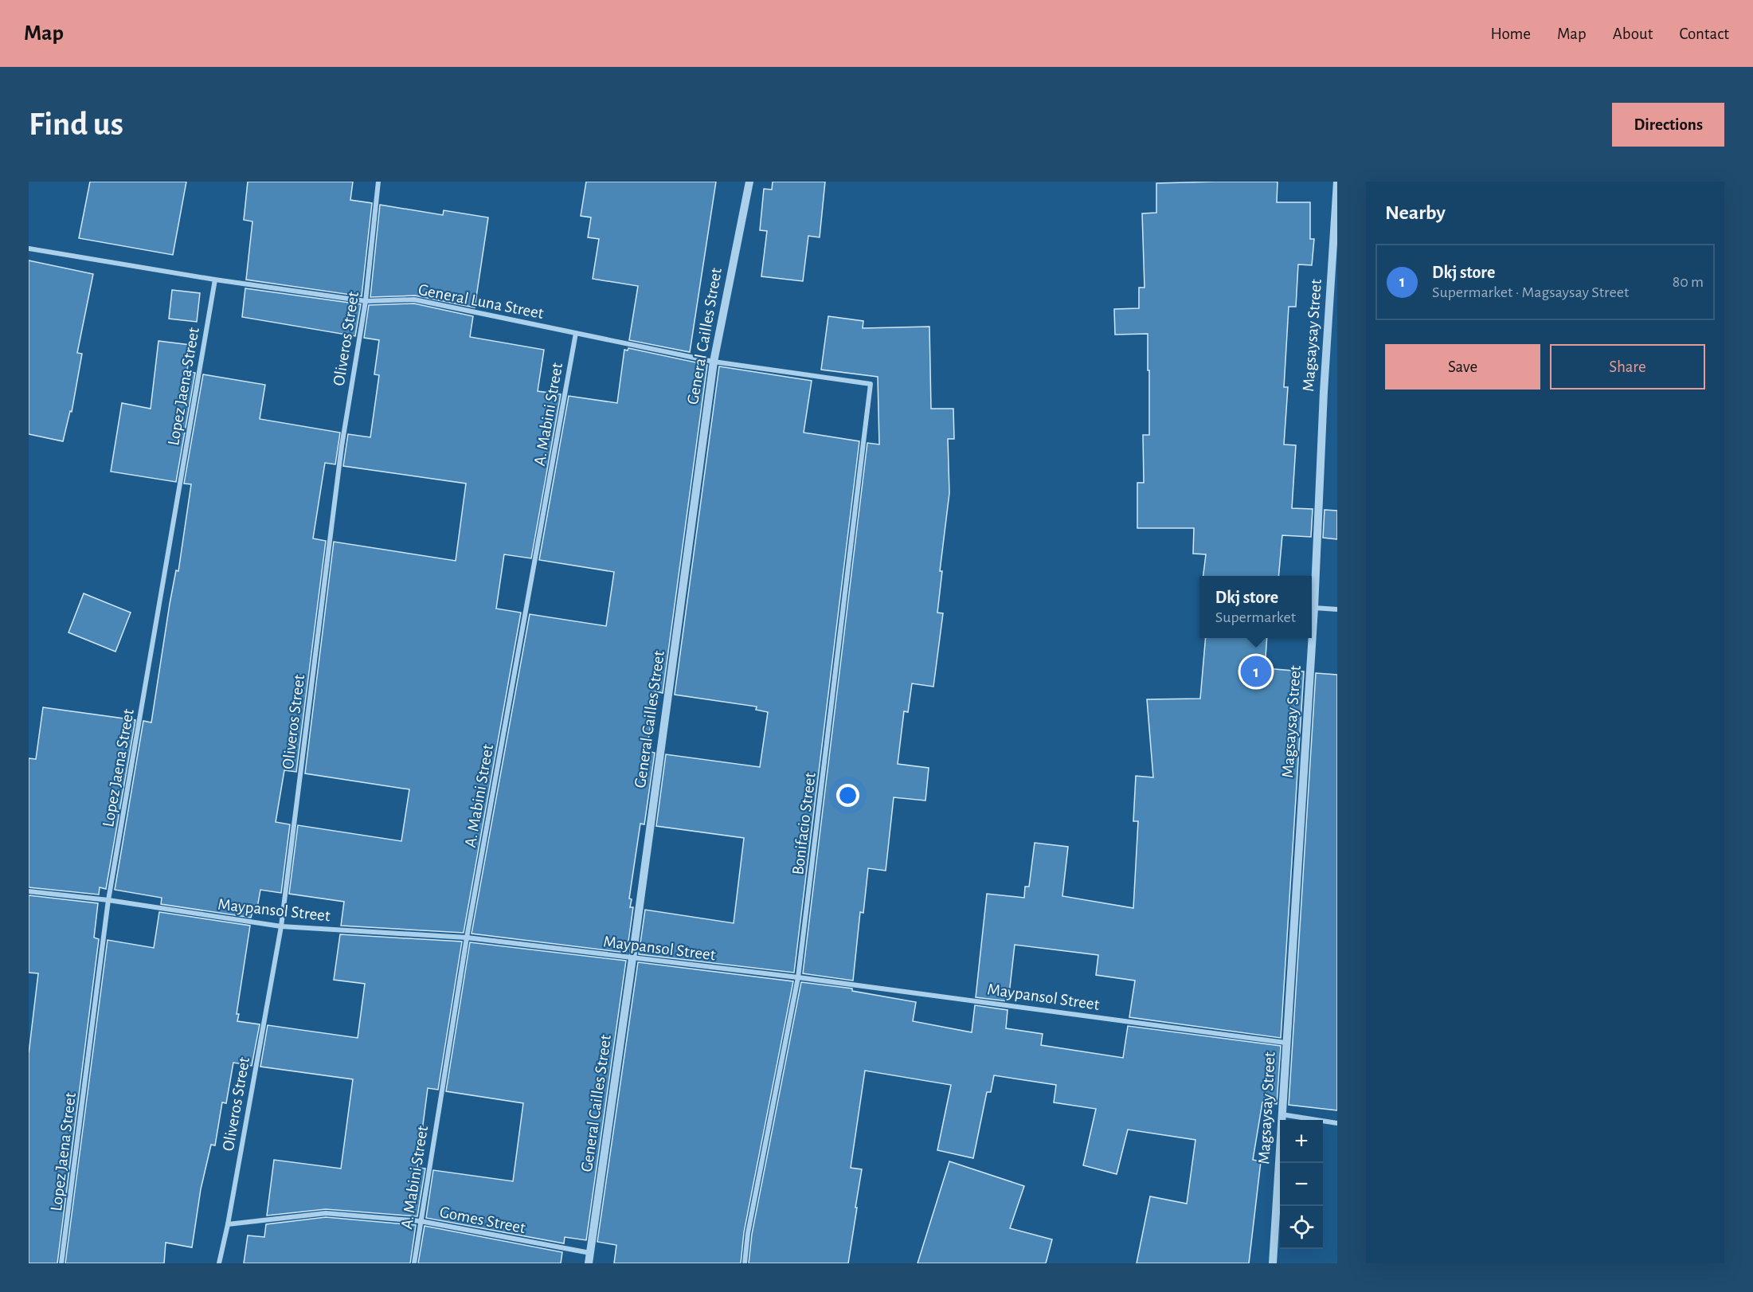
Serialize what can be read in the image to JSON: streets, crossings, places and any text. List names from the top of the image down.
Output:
{
  "streets": {
    "street": [
      "General Luna Street",
      "Magsaysay Street",
      "General Cailles Street",
      "Oliveros Street",
      "Lopez Jaena Street",
      "A. Mabini Street",
      "Bonifacio Street",
      "Maypansol Street",
      "Gomes Street"
    ]
  },
  "crossings": [
    ["General Luna Street", "General Cailles Street"],
    ["General Luna Street", "Oliveros Street"],
    ["General Luna Street", "Lopez Jaena Street"],
    ["General Luna Street", "A. Mabini Street"],
    ["General Luna Street", "Bonifacio Street"],
    ["Magsaysay Street", "Maypansol Street"],
    ["General Cailles Street", "Maypansol Street"],
    ["General Cailles Street", "Gomes Street"],
    ["Oliveros Street", "Maypansol Street"],
    ["Oliveros Street", "Gomes Street"],
    ["Lopez Jaena Street", "Maypansol Street"],
    ["A. Mabini Street", "Maypansol Street"],
    ["A. Mabini Street", "Gomes Street"],
    ["Bonifacio Street", "Maypansol Street"]
  ],
  "page": {
    "header": "Map",
    "nav": [
      "Home",
      "Map",
      "About",
      "Contact"
    ],
    "buttons": [
      "Directions",
      ["Save", "Share"]
    ],
    "title": "Find us",
    "heading": "Nearby",
    "list": [
      {
        "mark": "1",
        "name": "Dkj store",
        "note": "Supermarket · Magsaysay Street",
        "value": "80 m"
      }
    ],
    "popup": ["Dkj store", "Supermarket"],
    "pins": "1",
    "map_buttons": ["+", "−"]
  }
}
